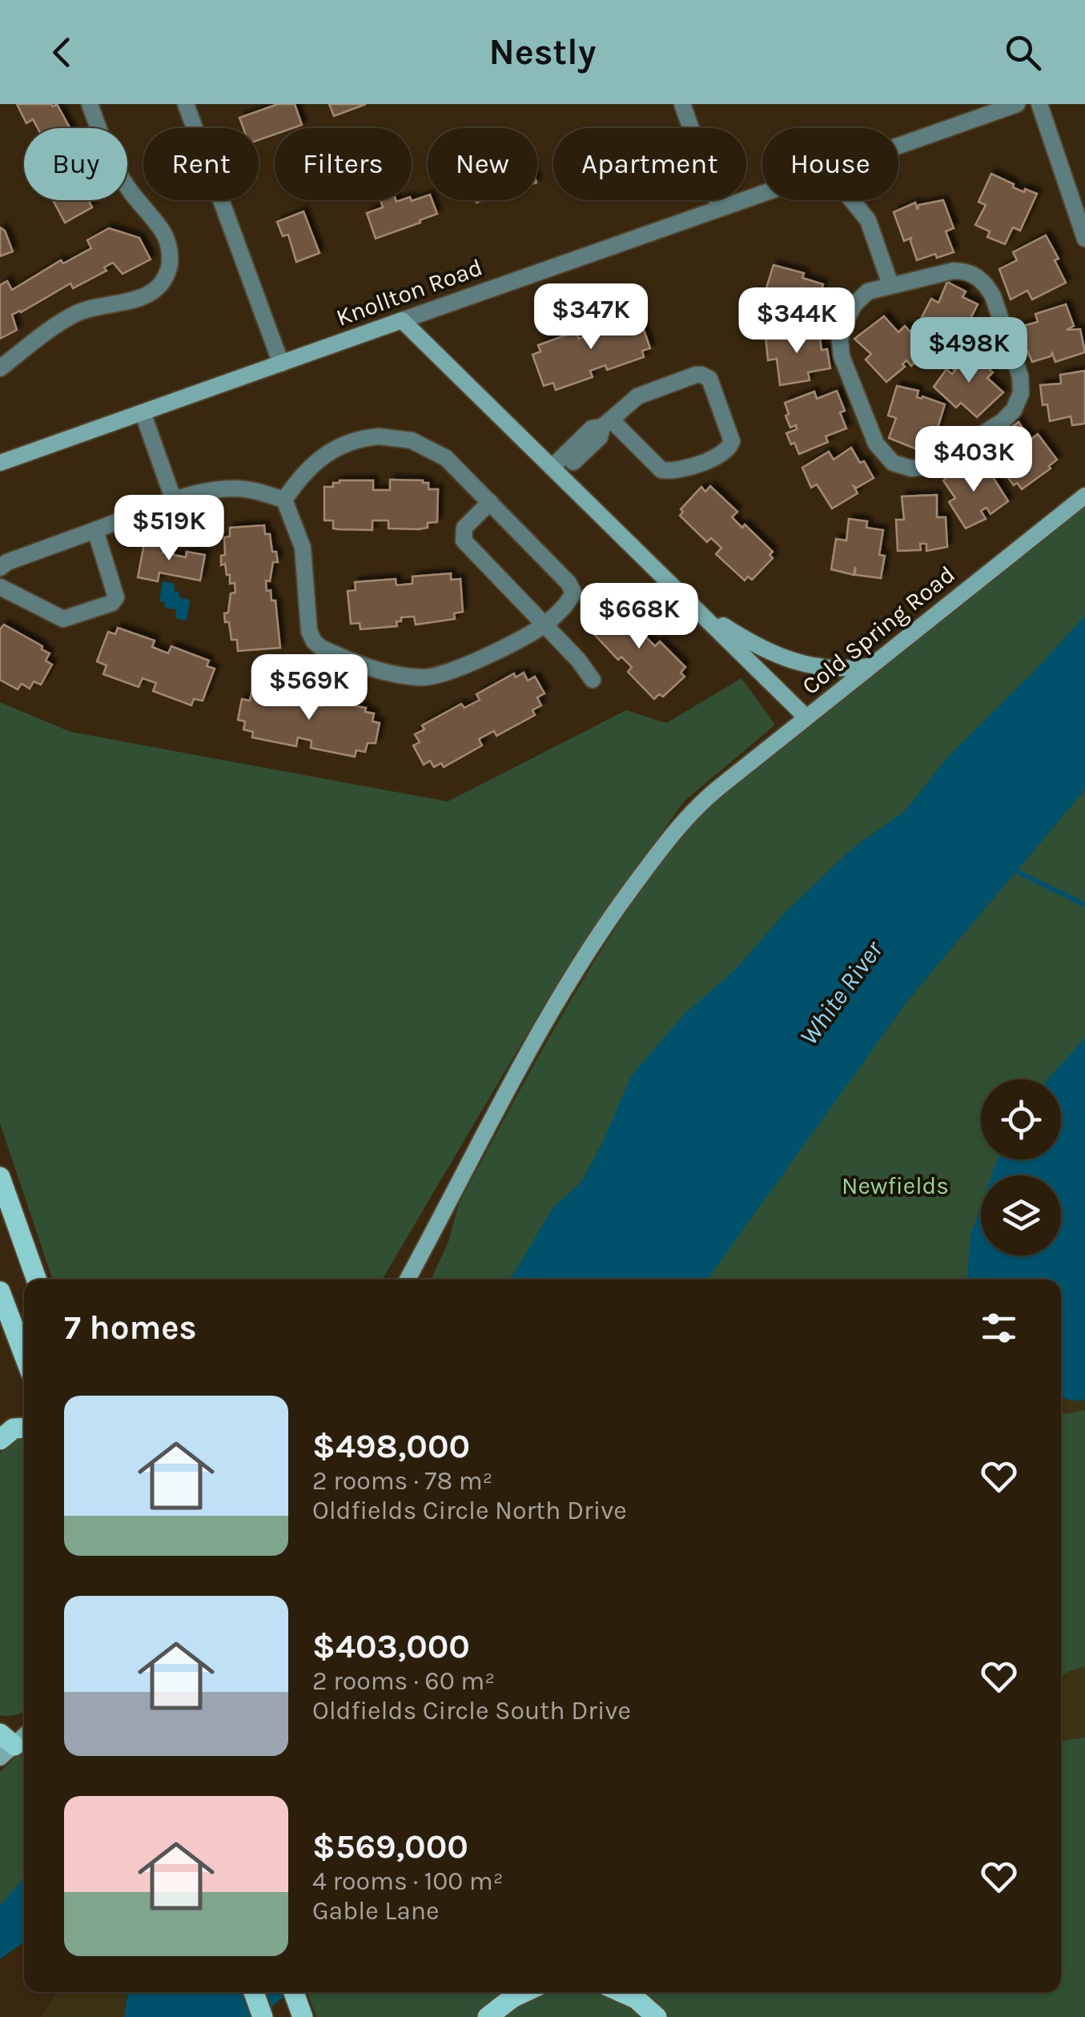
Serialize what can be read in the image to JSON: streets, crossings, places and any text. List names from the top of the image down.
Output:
{
  "streets": {
    "street": ["Knollton Road", "Cold Spring Road"]
  },
  "crossings": [
    ["Knollton Road", "Cold Spring Road"]
  ],
  "water": ["White River"],
  "parks": ["Newfields"],
  "page": {
    "header": "Nestly",
    "chip": [
      "Buy",
      "Rent",
      "Filters",
      "New",
      "Apartment",
      "House"
    ],
    "price": [
      "$347K",
      "$344K",
      "$498K",
      "$403K",
      "$519K",
      "$668K",
      "$569K"
    ],
    "heading": "7 homes",
    "list": [
      {
        "name": "$498,000",
        "note": "2 rooms · 78 m² · Oldfields Circle North Drive"
      },
      {
        "name": "$403,000",
        "note": "2 rooms · 60 m² · Oldfields Circle South Drive"
      },
      {
        "name": "$569,000",
        "note": "4 rooms · 100 m² · Gable Lane"
      }
    ]
  }
}
